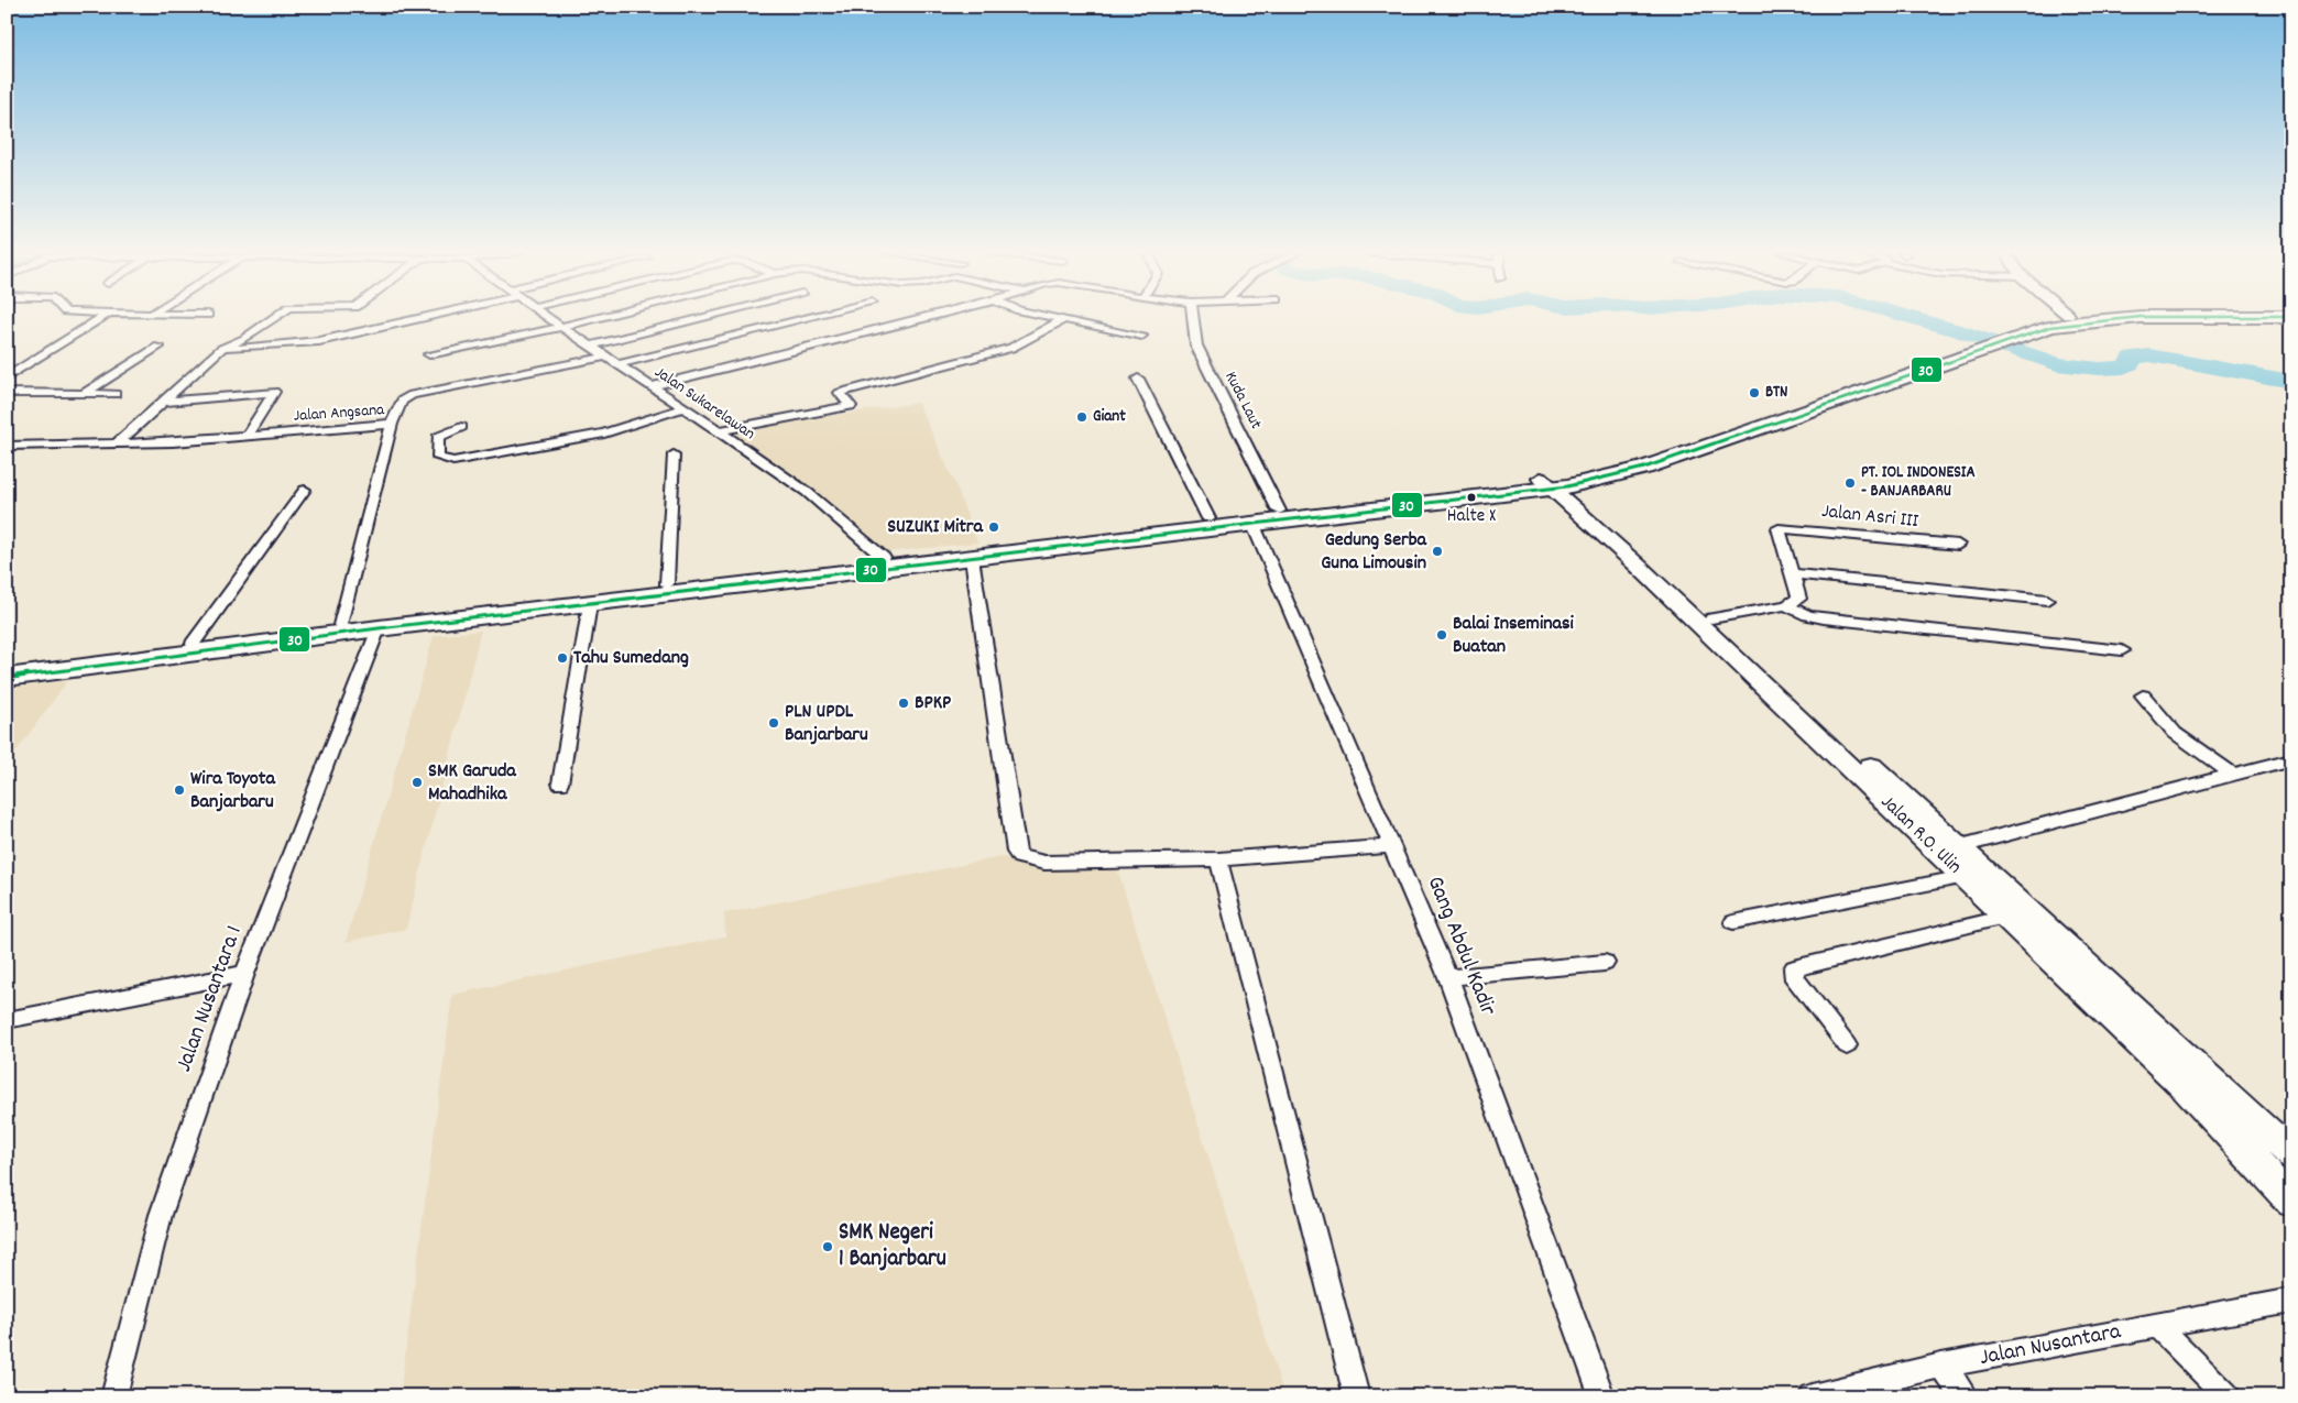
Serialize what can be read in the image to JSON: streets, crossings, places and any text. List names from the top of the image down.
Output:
{
  "streets": {
    "main road": ["Jalan R.O. Ulin"],
    "street": [
      "Kuda Laut",
      "Jalan Sukarelawan",
      "Jalan Angsana",
      "Jalan Asri III",
      "Gang Abdul Kadir",
      "Jalan Nusantara 1",
      "Jalan Nusantara"
    ]
  },
  "places": [
    "BTN",
    "Giant",
    "PT. IOL INDONESIA - BANJARBARU",
    "Halte X",
    "SUZUKI Mitra",
    "Gedung Serba Guna Limousin",
    "Balai Inseminasi Buatan",
    "Tahu Sumedang",
    "BPKP",
    "PLN UPDL Banjarbaru",
    "SMK Garuda Mahadhika",
    "Wira Toyota Banjarbaru",
    "SMK Negeri 1 Banjarbaru"
  ],
  "lines": ["transit line 30"]
}
